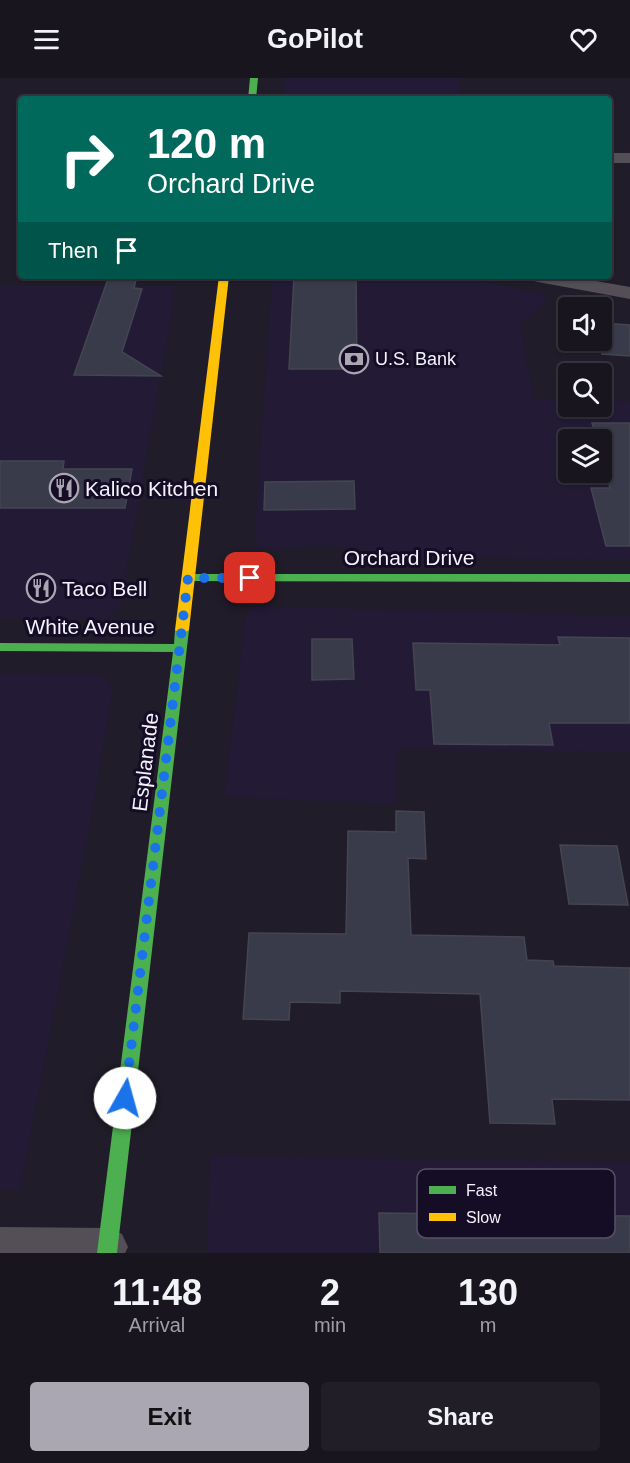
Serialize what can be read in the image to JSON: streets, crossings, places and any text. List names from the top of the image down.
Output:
{
  "streets": {
    "main road": ["Orchard Drive", "White Avenue", "Esplanade"]
  },
  "crossings": [
    ["Orchard Drive", "Esplanade"],
    ["White Avenue", "Esplanade"]
  ],
  "places": {
    "bank": ["U.S. Bank"],
    "restaurant": ["Kalico Kitchen", "Taco Bell"]
  },
  "legend": ["Fast", "Slow"],
  "page": {
    "header": "GoPilot",
    "turn": ["120 m", "Orchard Drive"],
    "then": "Then",
    "eta": [
      "11:48",
      "Arrival",
      "2",
      "min",
      "130",
      "m"
    ],
    "buttons": ["Exit", "Share"]
  }
}
